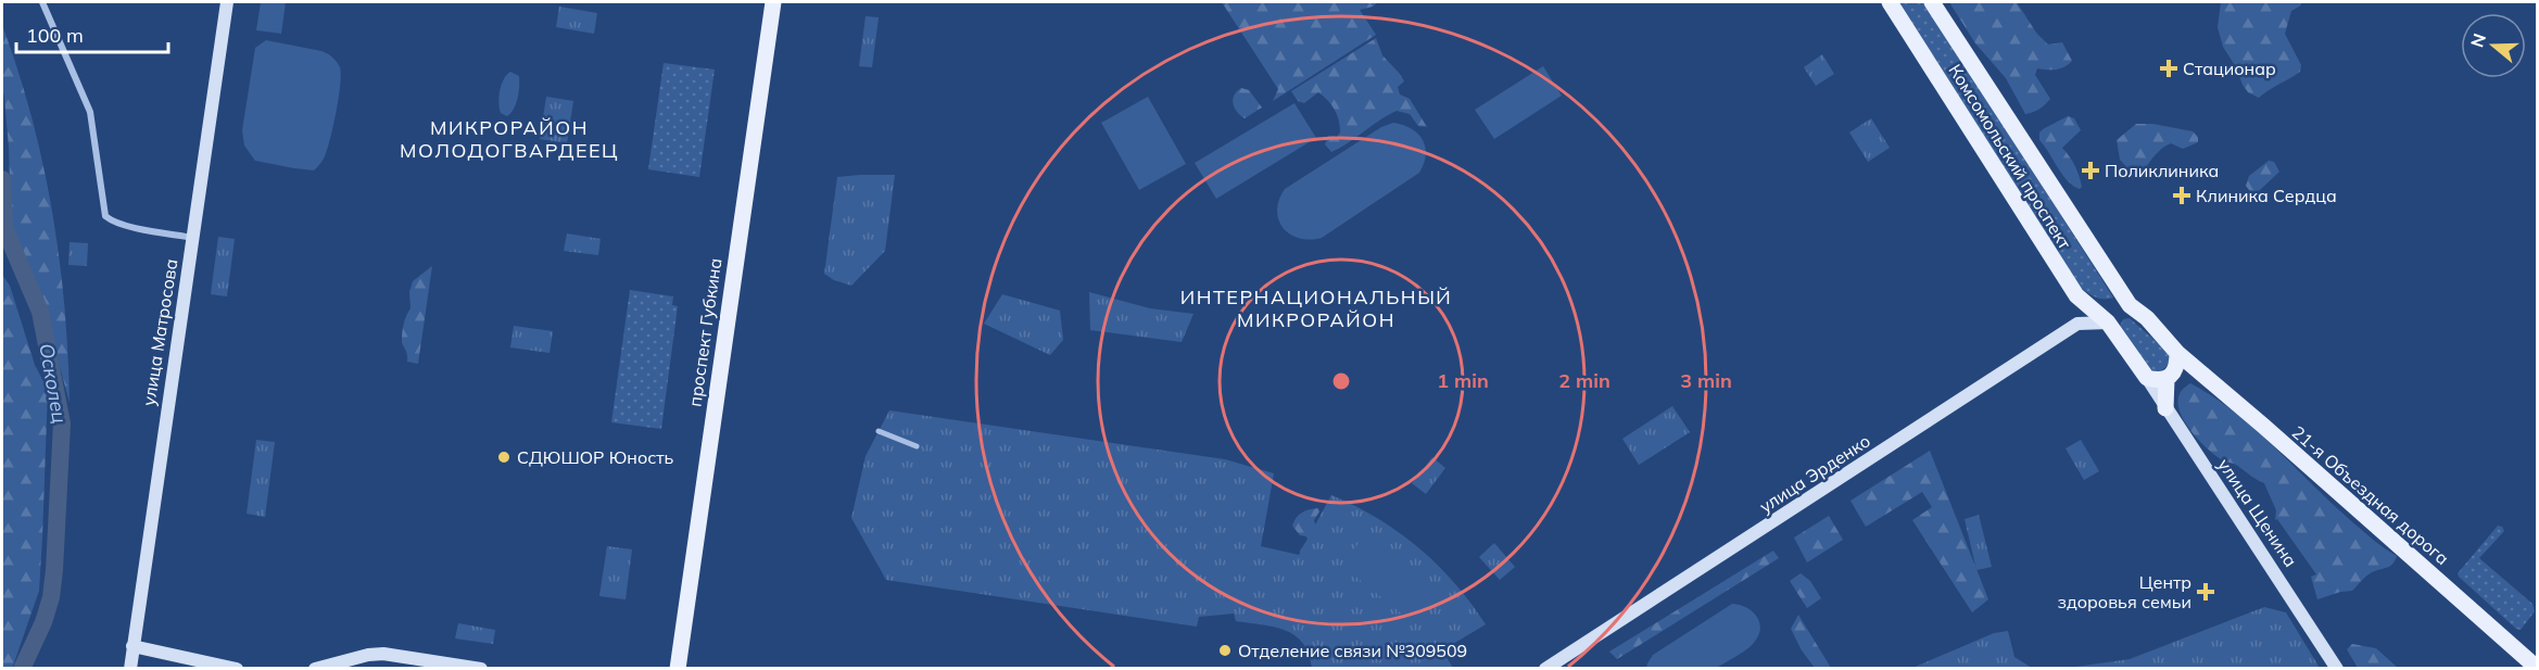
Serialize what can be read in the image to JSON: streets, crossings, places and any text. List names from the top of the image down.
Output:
{
  "streets": {
    "main road": [
      "Комсомольский проспект",
      "улица Матросова",
      "проспект Губкина",
      "улица Эрденко",
      "21-я Объездная дорога",
      "улица Щенина"
    ]
  },
  "crossings": [
    ["Комсомольский проспект", "улица Эрденко"],
    ["Комсомольский проспект", "21-я Объездная дорога"],
    ["Комсомольский проспект", "улица Щенина"]
  ],
  "districts": ["МИКРОРАЙОН МОЛОДОГВАРДЕЕЦ", "ИНТЕРНАЦИОНАЛЬНЫЙ МИКРОРАЙОН"],
  "water": ["Осколец"],
  "places": {
    "health": [
      "Стационар",
      "Поликлиника",
      "Клиника Сердца",
      "Центр здоровья семьи"
    ],
    "other": ["СДЮШОР Юность", "Отделение связи №309509"]
  },
  "scale_bar": "100 m",
  "north": "left",
  "rings": ["1 min", "2 min", "3 min"]
}
